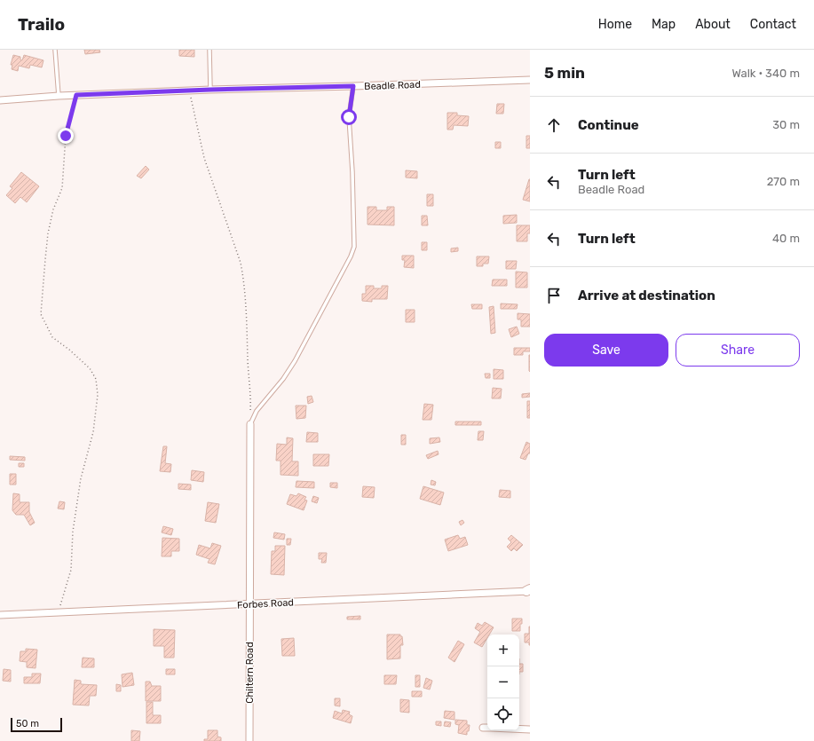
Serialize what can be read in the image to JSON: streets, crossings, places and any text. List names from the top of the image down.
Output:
{
  "streets": {
    "street": ["Beadle Road", "Forbes Road", "Chiltern Road"]
  },
  "crossings": [
    ["Forbes Road", "Chiltern Road"]
  ],
  "scale_bar": "50 m",
  "page": {
    "header": "Trailo",
    "nav": [
      "Home",
      "Map",
      "About",
      "Contact"
    ],
    "heading": ["5 min", "Walk · 340 m"],
    "list": [
      ["Continue", "30 m"],
      ["Turn left", "Beadle Road", "270 m"],
      ["Turn left", "40 m"],
      "Arrive at destination"
    ],
    "buttons": ["Save", "Share"],
    "map_buttons": ["+", "−"],
    "scale": "50 m"
  }
}
